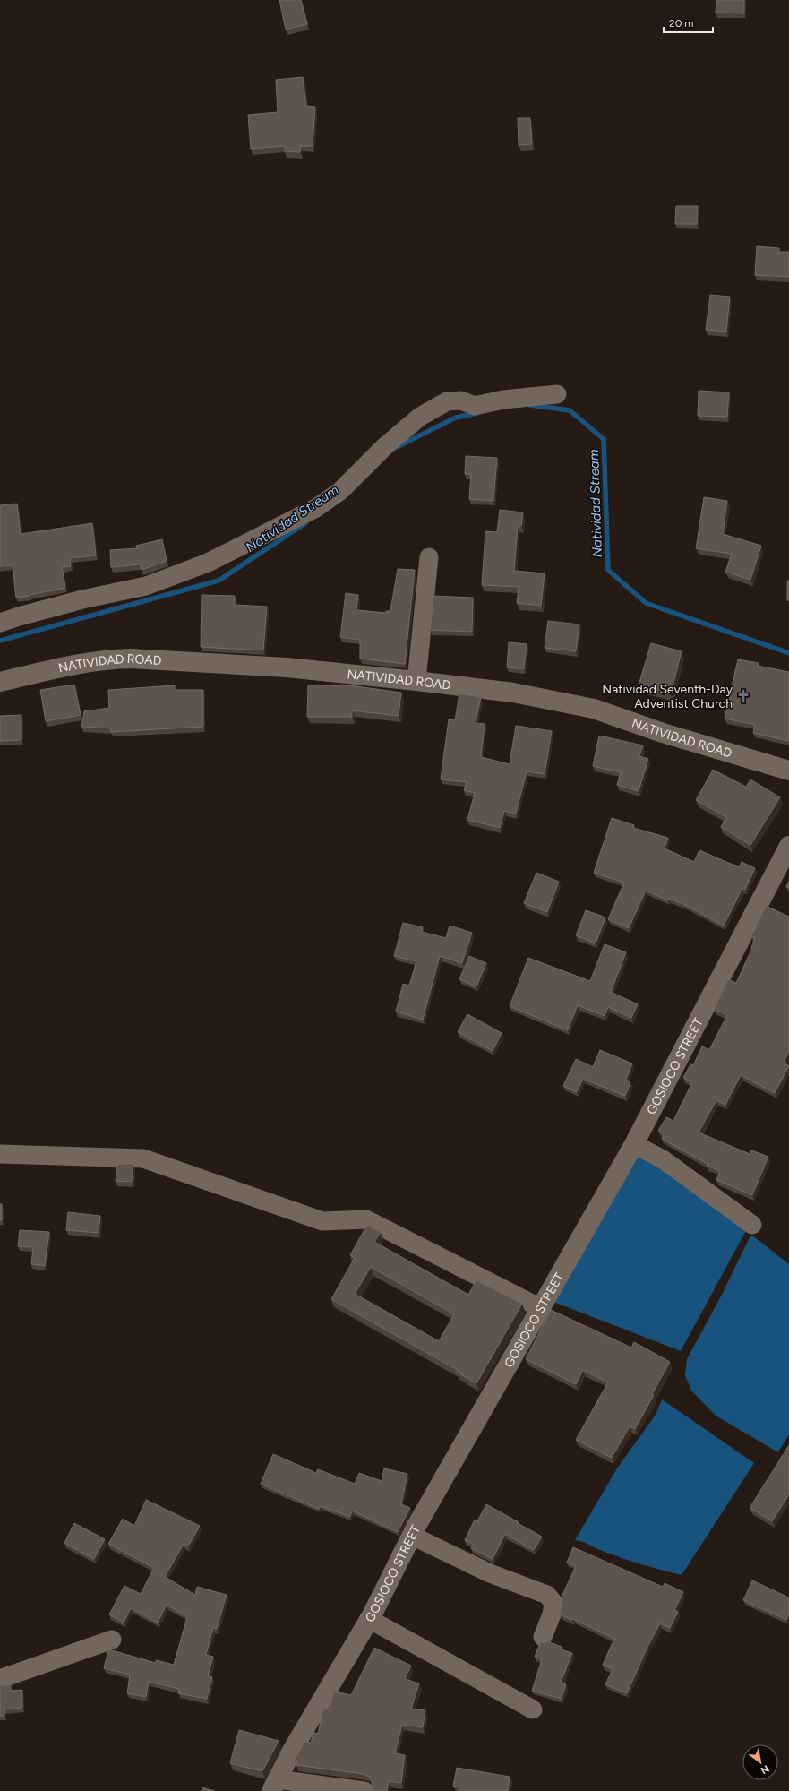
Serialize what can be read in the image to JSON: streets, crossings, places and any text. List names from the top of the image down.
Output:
{
  "streets": {
    "street": ["NATIVIDAD ROAD", "GOSIOCO STREET"]
  },
  "water": ["Natividad Stream"],
  "places": {
    "church": ["Natividad Seventh-Day Adventist Church"]
  },
  "scale_bar": "20 m",
  "north": "bottom right"
}
